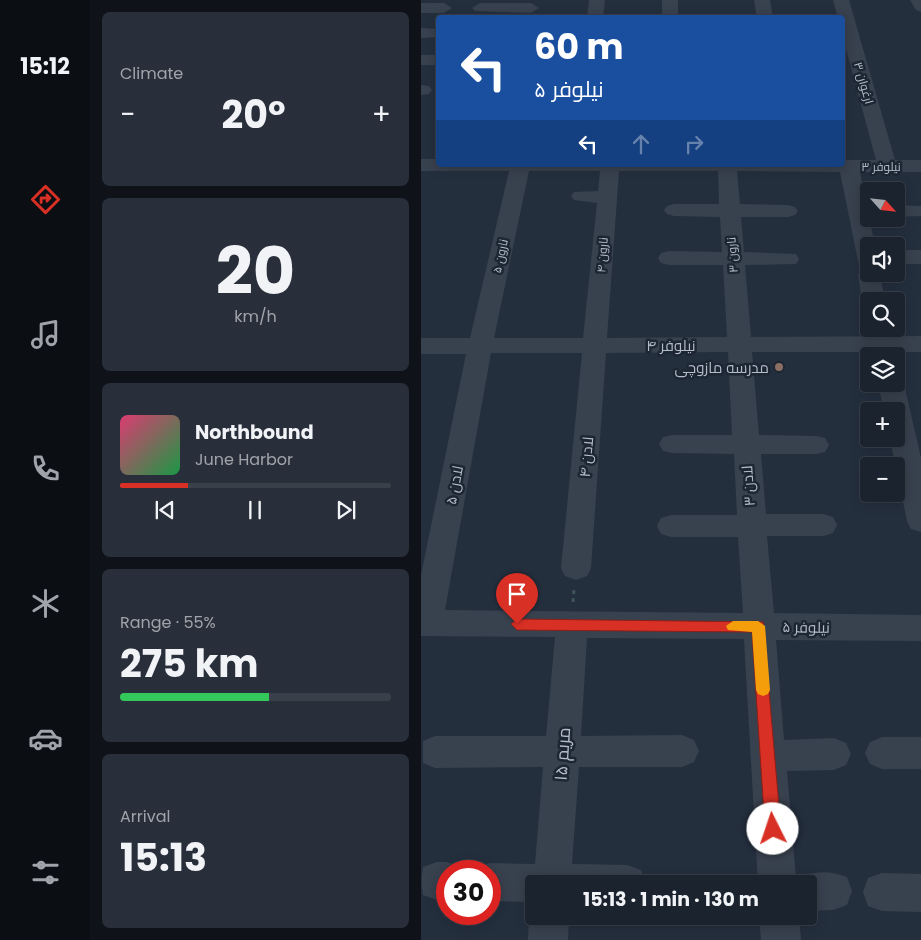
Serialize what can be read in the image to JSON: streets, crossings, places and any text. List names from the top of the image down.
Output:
{
  "streets": {
    "street": [
      "ارغوان ۳",
      "نیلوفر ۳",
      "نارون ۴",
      "نارون ۳",
      "نارون ۵",
      "نیلوفر ۴",
      "لادن ۴",
      "لادن ۵",
      "لادن ۳",
      "نیلوفر ۵",
      "مریم ۱۵"
    ]
  },
  "crossings": [
    ["ارغوان ۳", "نیلوفر ۳"],
    ["نارون ۴", "نیلوفر ۴"],
    ["نارون ۴", "لادن ۴"],
    ["نارون ۳", "نیلوفر ۴"],
    ["نارون ۳", "لادن ۳"],
    ["نارون ۵", "نیلوفر ۴"],
    ["نارون ۵", "لادن ۵"],
    ["نیلوفر ۴", "لادن ۴"],
    ["نیلوفر ۴", "لادن ۵"],
    ["نیلوفر ۴", "لادن ۳"],
    ["لادن ۵", "نیلوفر ۵"],
    ["لادن ۳", "نیلوفر ۵"],
    ["نیلوفر ۵", "مریم ۱۵"]
  ],
  "places": ["مدرسه مازوچی"],
  "north": "bottom right",
  "page": {
    "tabs": "15:12",
    "tile": [
      "Climate",
      ["20", "km/h"],
      ["Range · 55%", "275 km"],
      ["Arrival", "15:13"]
    ],
    "turn": ["60 m", "نیلوفر ۵"],
    "heat": ["−", "20°", "+"],
    "map_buttons": ["+", "−"],
    "song": ["Northbound", "June Harbor"],
    "limit": "30",
    "trip": "15:13 · 1 min · 130 m"
  }
}
